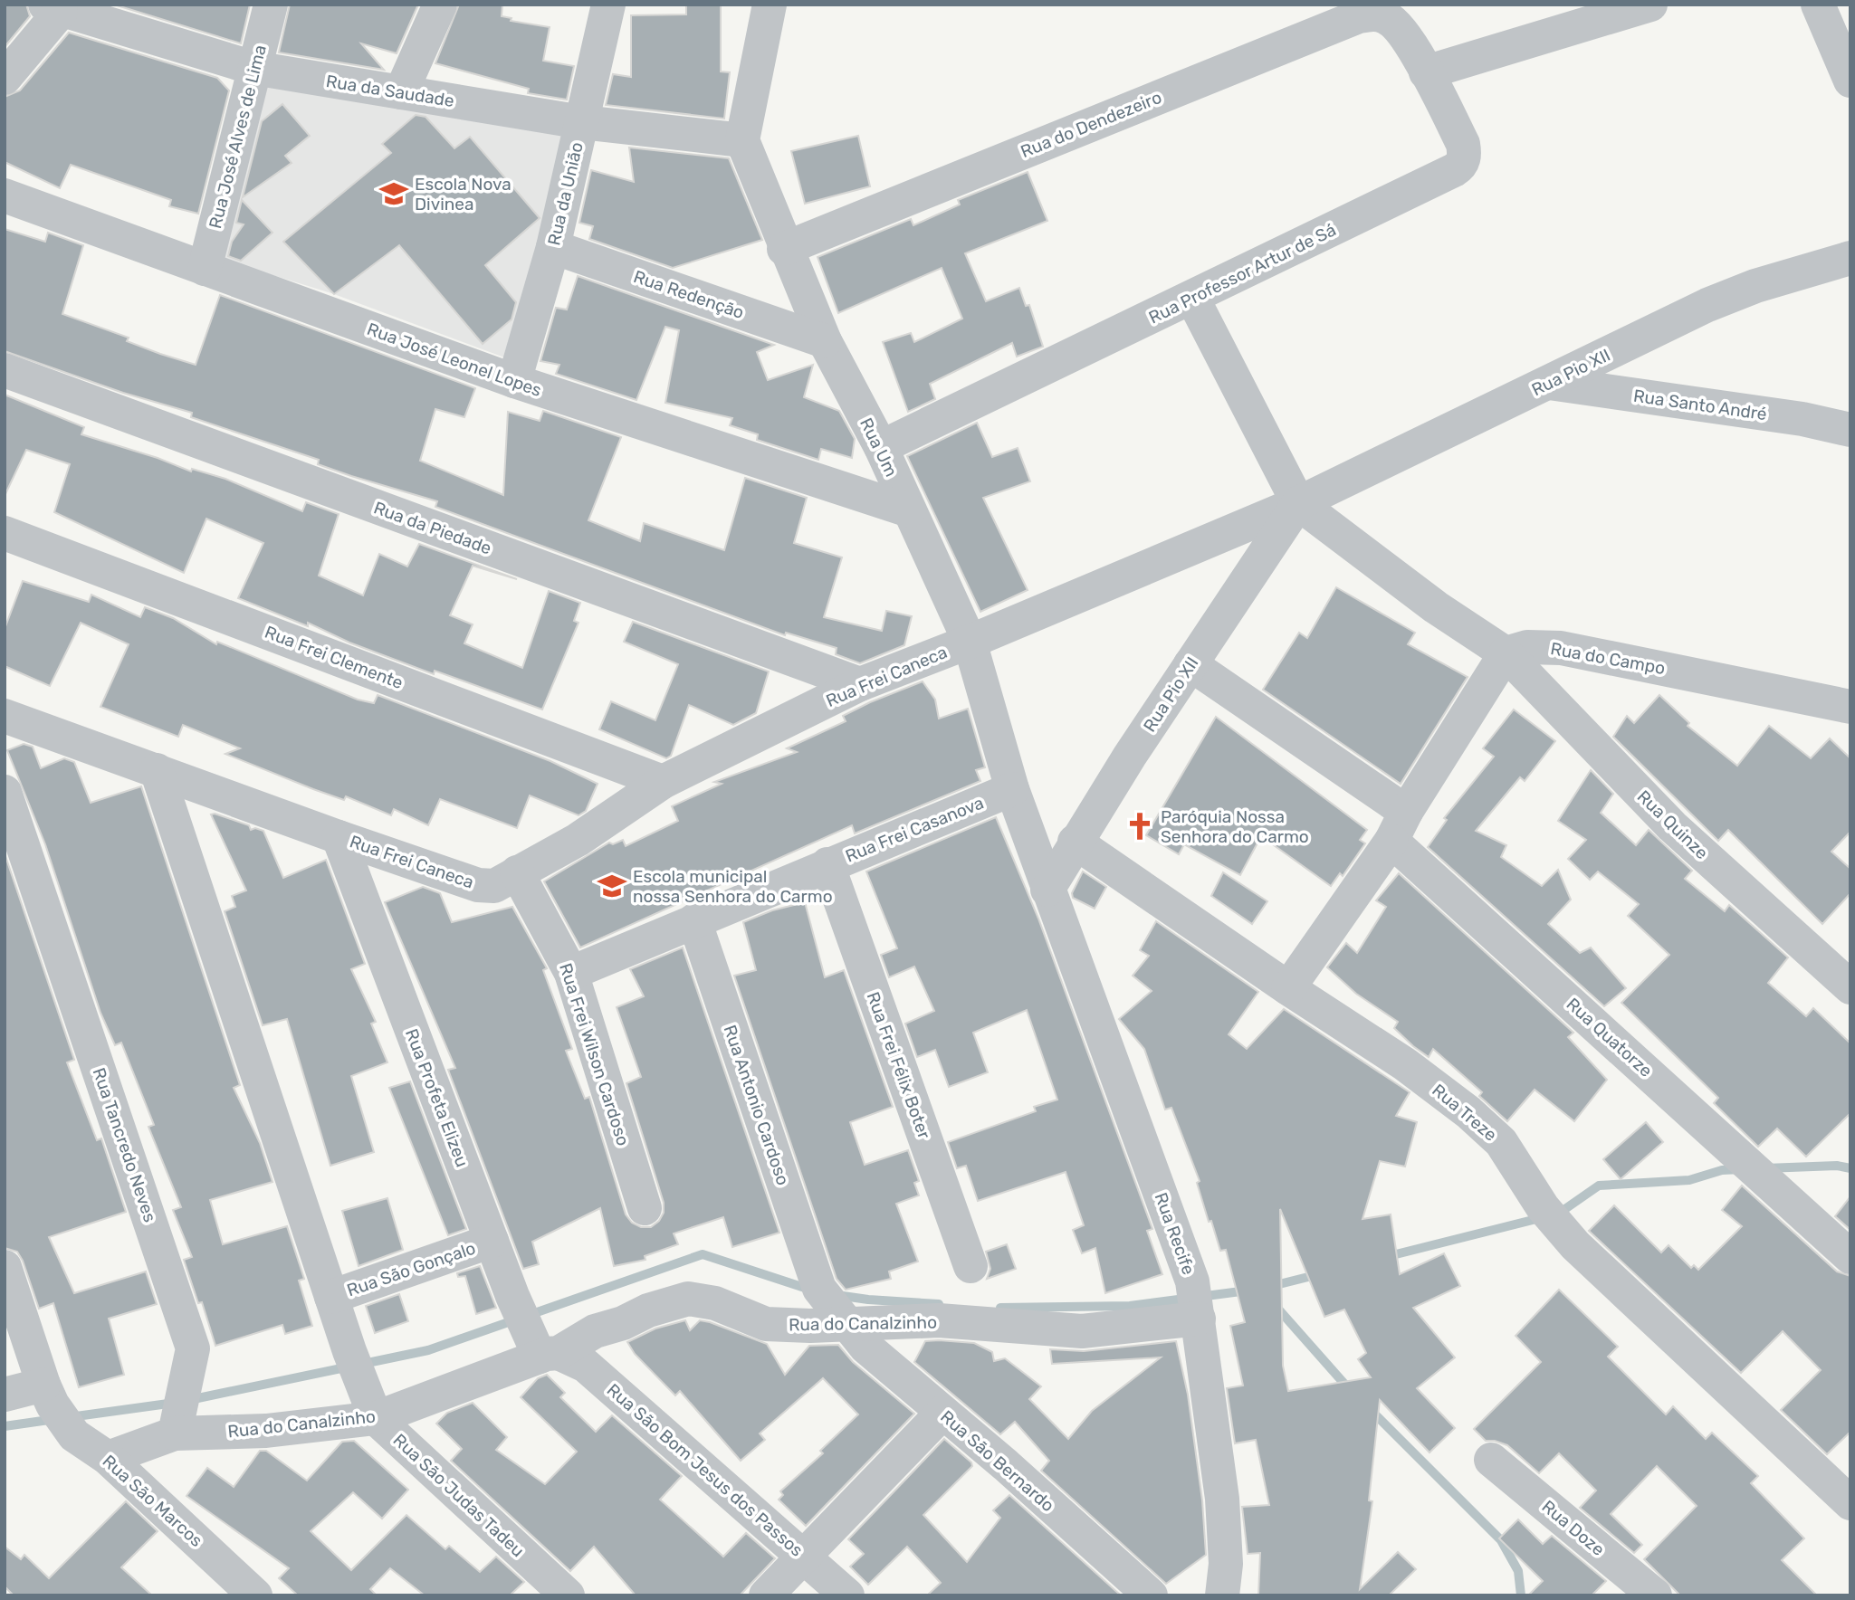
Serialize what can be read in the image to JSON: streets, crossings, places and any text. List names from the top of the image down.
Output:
{
  "streets": {
    "street": [
      "Rua da Saudade",
      "Rua do Dendezeiro",
      "Rua José Alves de Lima",
      "Rua da União",
      "Rua Professor Artur de Sá",
      "Rua Redenção",
      "Rua José Leonel Lopes",
      "Rua Pio XII",
      "Rua Santo André",
      "Rua Um",
      "Rua da Piedade",
      "Rua Frei Clemente",
      "Rua do Campo",
      "Rua Frei Caneca",
      "Rua Quinze",
      "Rua Frei Casanova",
      "Rua Quatorze",
      "Rua Frei Wilson Cardoso",
      "Rua Frei Félix Boter",
      "Rua Profeta Elizeu",
      "Rua Antonio Cardoso",
      "Rua Treze",
      "Rua Tancredo Neves",
      "Rua Recife",
      "Rua São Gonçalo",
      "Rua do Canalzinho",
      "Rua São Bernardo",
      "Rua São Bom Jesus dos Passos",
      "Rua São Judas Tadeu",
      "Rua São Marcos",
      "Rua Doze"
    ]
  },
  "crossings": [
    ["Rua da Saudade", "Rua José Alves de Lima"],
    ["Rua da Saudade", "Rua da União"],
    ["Rua da Saudade", "Rua Um"],
    ["Rua do Dendezeiro", "Rua Professor Artur de Sá"],
    ["Rua do Dendezeiro", "Rua Um"],
    ["Rua José Alves de Lima", "Rua José Leonel Lopes"],
    ["Rua da União", "Rua Redenção"],
    ["Rua da União", "Rua José Leonel Lopes"],
    ["Rua Professor Artur de Sá", "Rua Um"],
    ["Rua Redenção", "Rua Um"],
    ["Rua José Leonel Lopes", "Rua Um"],
    ["Rua Pio XII", "Rua Santo André"],
    ["Rua Pio XII", "Rua Um"],
    ["Rua Pio XII", "Rua Frei Caneca"],
    ["Rua Pio XII", "Rua Quatorze"],
    ["Rua Pio XII", "Rua Treze"],
    ["Rua Pio XII", "Rua Recife"],
    ["Rua Um", "Rua Frei Caneca"],
    ["Rua Um", "Rua Frei Casanova"],
    ["Rua Um", "Rua Recife"],
    ["Rua da Piedade", "Rua Frei Caneca"],
    ["Rua Frei Clemente", "Rua Frei Caneca"],
    ["Rua do Campo", "Rua Quinze"],
    ["Rua Frei Caneca", "Rua Frei Wilson Cardoso"],
    ["Rua Frei Caneca", "Rua Profeta Elizeu"],
    ["Rua Frei Caneca", "Rua São Judas Tadeu"],
    ["Rua Frei Casanova", "Rua Frei Wilson Cardoso"],
    ["Rua Frei Casanova", "Rua Frei Félix Boter"],
    ["Rua Frei Casanova", "Rua Antonio Cardoso"],
    ["Rua Profeta Elizeu", "Rua São Gonçalo"],
    ["Rua Profeta Elizeu", "Rua do Canalzinho"],
    ["Rua Profeta Elizeu", "Rua São Bom Jesus dos Passos"],
    ["Rua Antonio Cardoso", "Rua do Canalzinho"],
    ["Rua Antonio Cardoso", "Rua São Bernardo"],
    ["Rua Tancredo Neves", "Rua do Canalzinho"],
    ["Rua Recife", "Rua do Canalzinho"],
    ["Rua São Gonçalo", "Rua São Judas Tadeu"],
    ["Rua do Canalzinho", "Rua São Bernardo"],
    ["Rua do Canalzinho", "Rua São Bom Jesus dos Passos"],
    ["Rua do Canalzinho", "Rua São Judas Tadeu"]
  ],
  "places": {
    "school or university": ["Escola Nova Divinea", "Escola municipal nossa Senhora do Carmo"],
    "church": ["Paróquia Nossa Senhora do Carmo"]
  }
}
